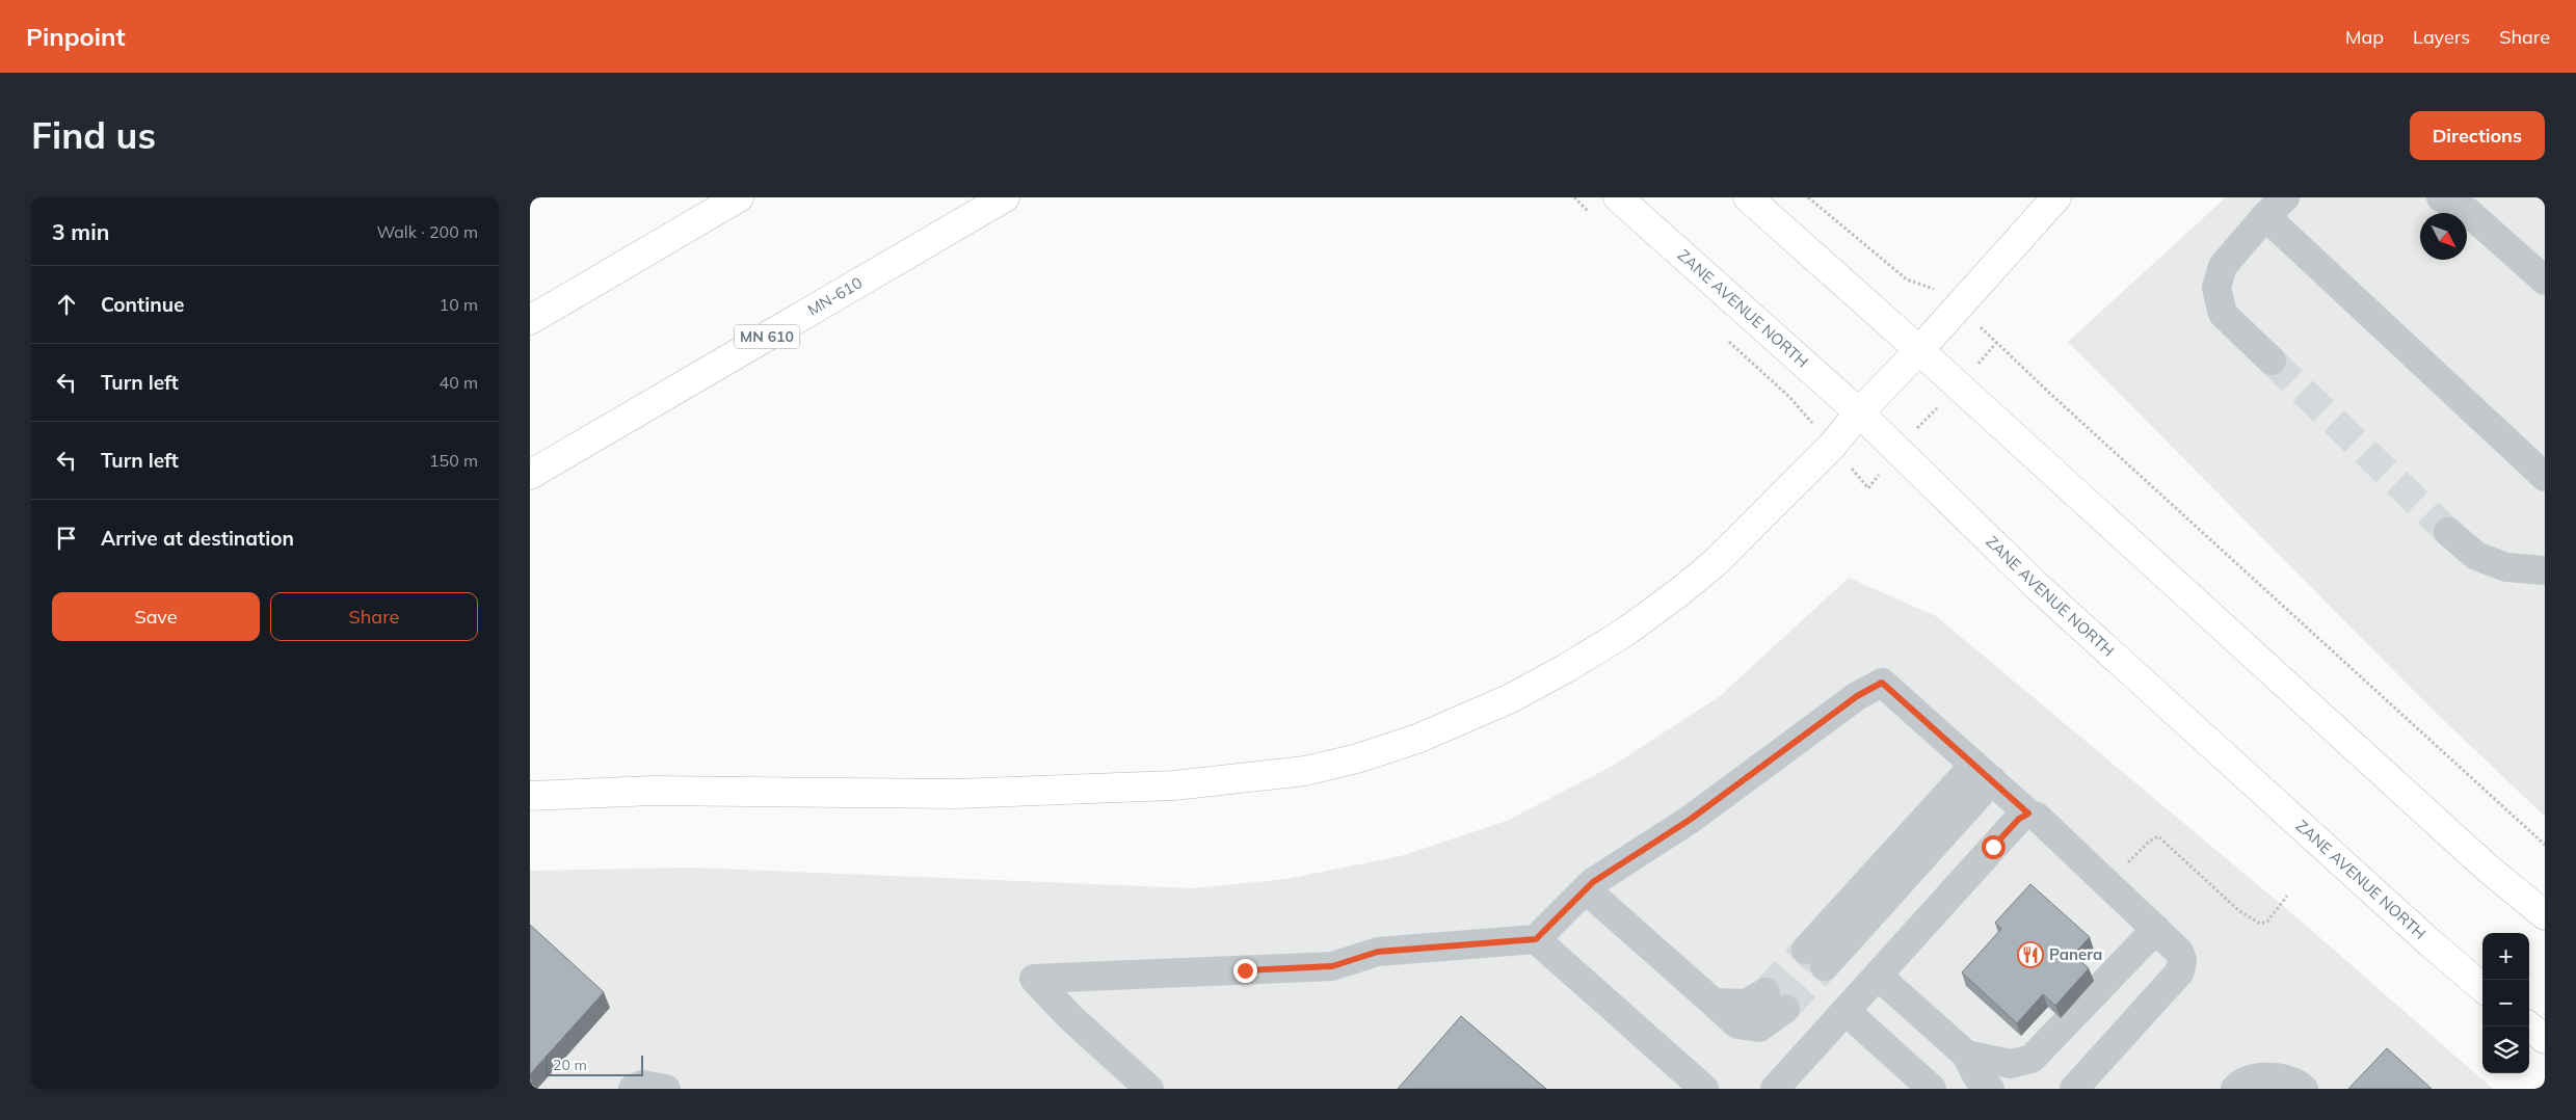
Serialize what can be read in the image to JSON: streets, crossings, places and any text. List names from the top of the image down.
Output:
{
  "streets": {
    "main road": ["MN-610", "ZANE AVENUE NORTH", "MN 610"]
  },
  "places": {
    "restaurant": ["Panera"]
  },
  "scale_bar": "20 m",
  "north": "bottom right",
  "page": {
    "header": "Pinpoint",
    "nav": ["Map", "Layers", "Share"],
    "buttons": [
      "Directions",
      ["Save", "Share"]
    ],
    "title": "Find us",
    "heading": ["3 min", "Walk · 200 m"],
    "list": [
      ["Continue", "10 m"],
      ["Turn left", "40 m"],
      ["Turn left", "150 m"],
      "Arrive at destination"
    ],
    "map_buttons": ["+", "−"],
    "scale": "20 m"
  }
}
